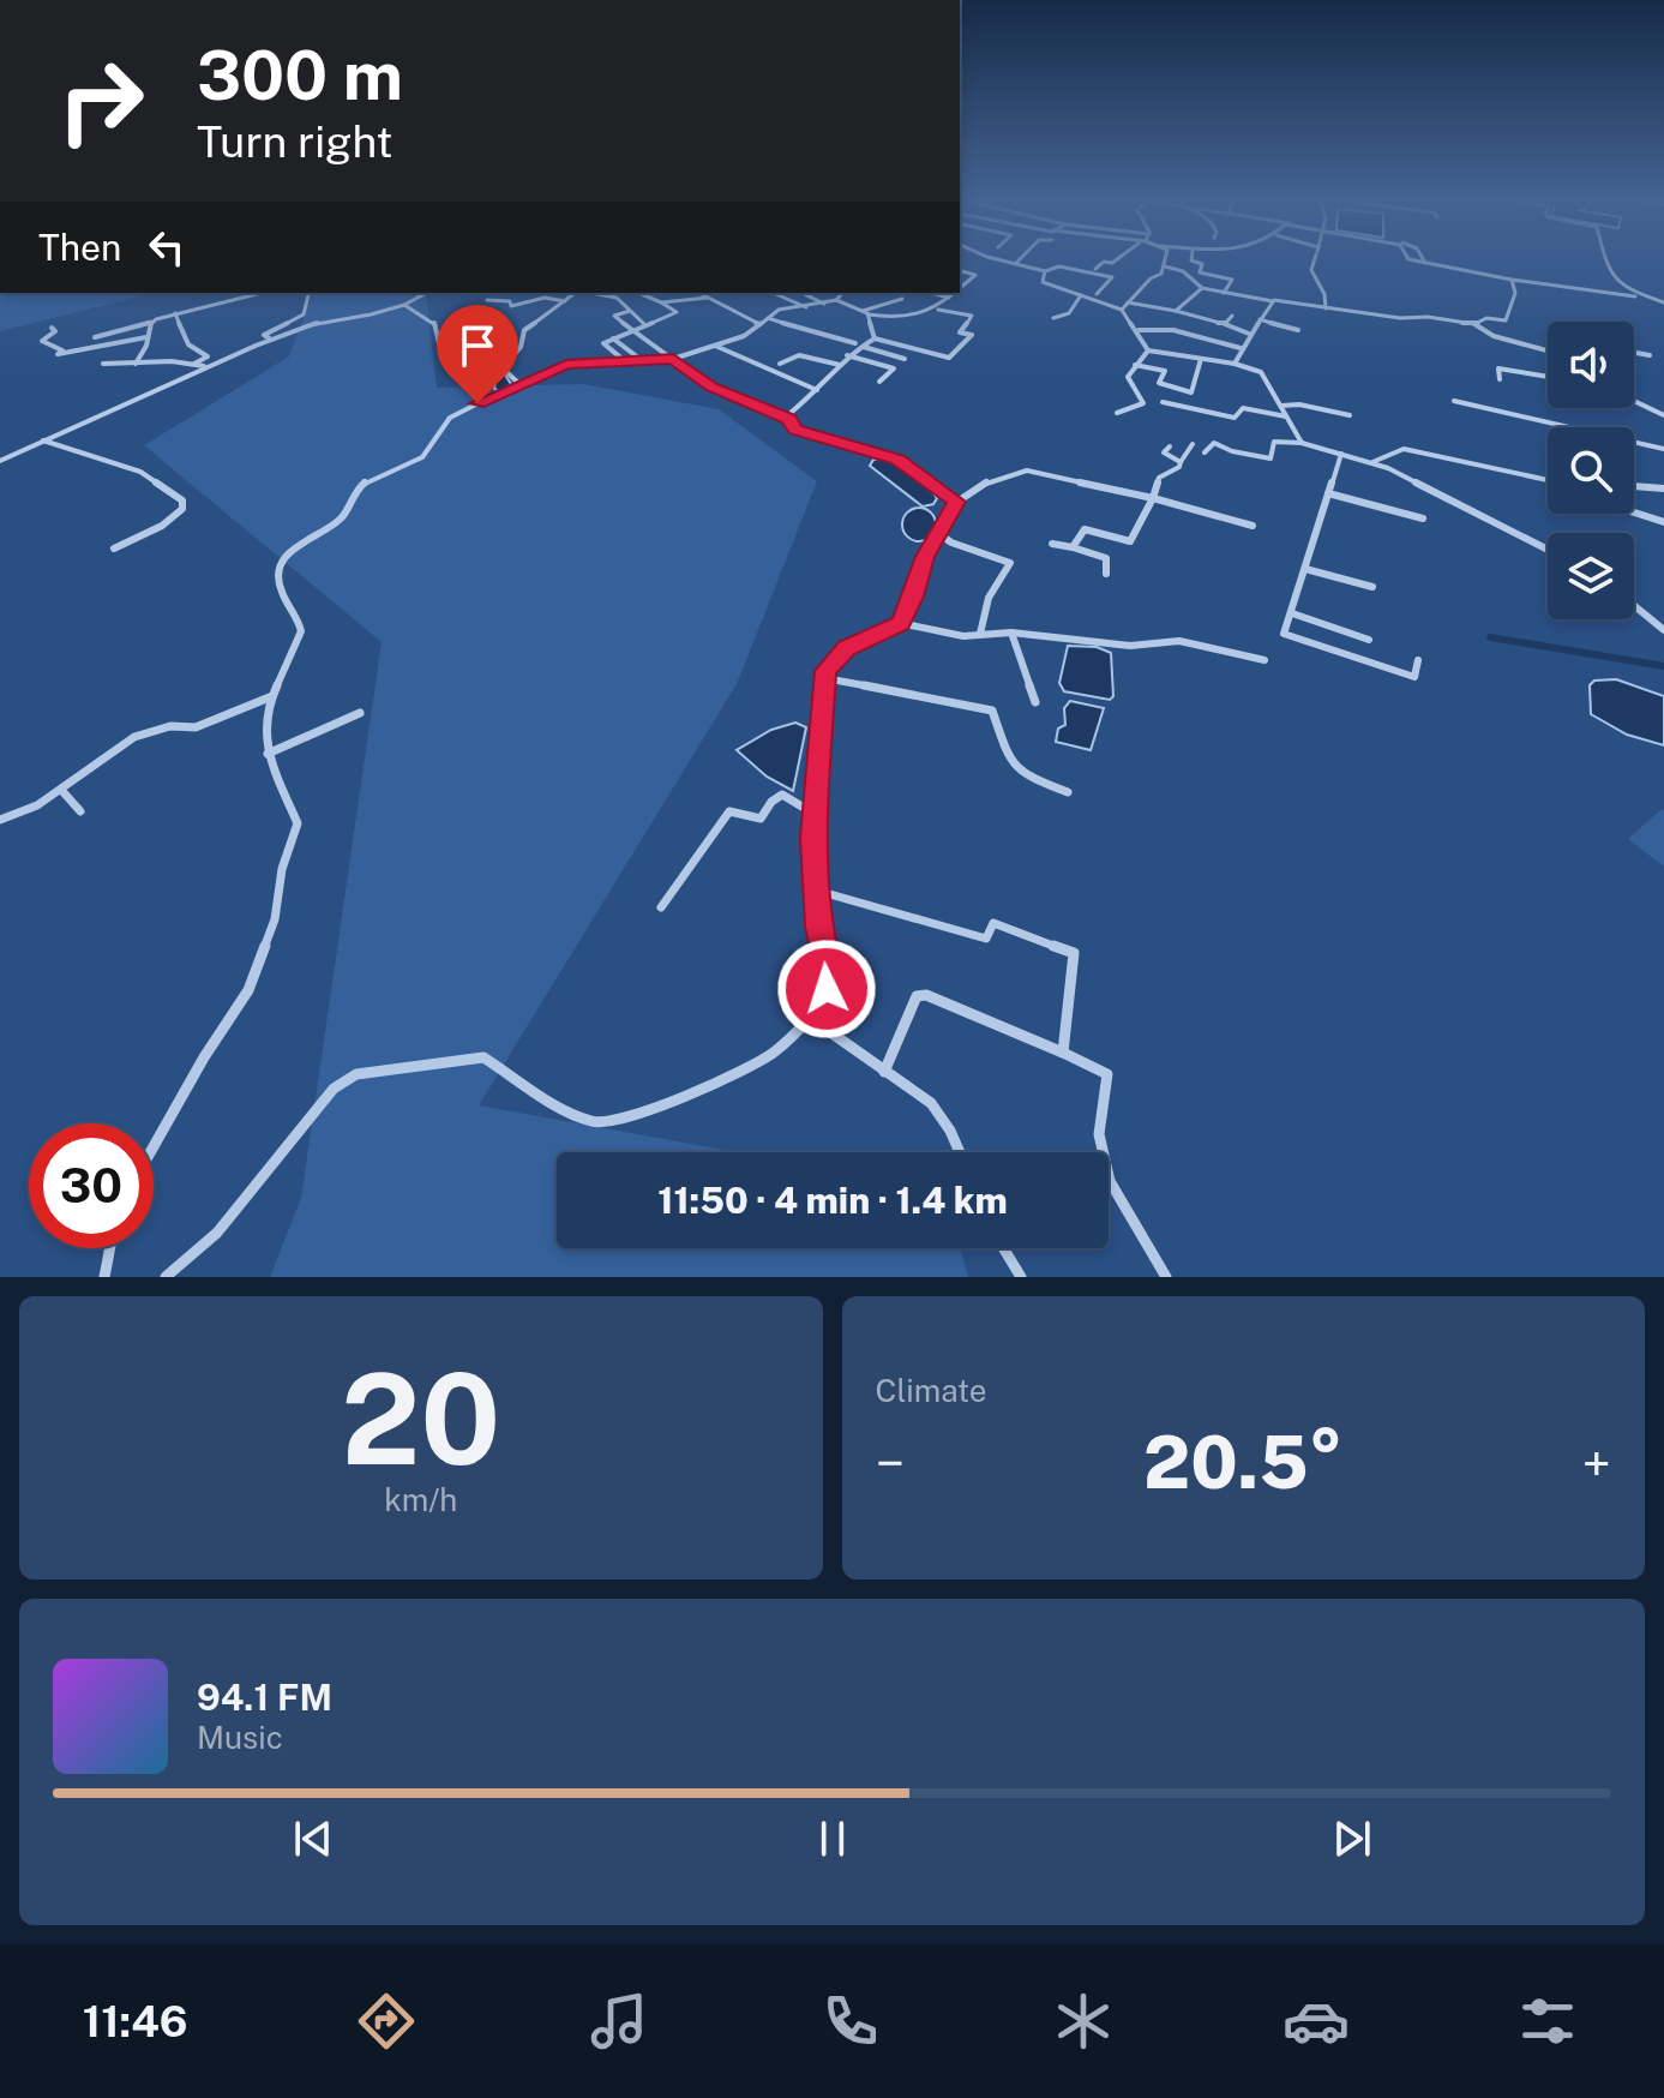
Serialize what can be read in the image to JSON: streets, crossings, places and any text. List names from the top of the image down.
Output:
{
  "page": {
    "turn": ["300 m", "Turn right"],
    "then": "Then",
    "limit": "30",
    "trip": "11:50 · 4 min · 1.4 km",
    "tile": [
      ["20", "km/h"],
      "Climate"
    ],
    "heat": ["−", "20.5°", "+"],
    "song": ["94.1 FM", "Music"],
    "tabs": "11:46"
  }
}
